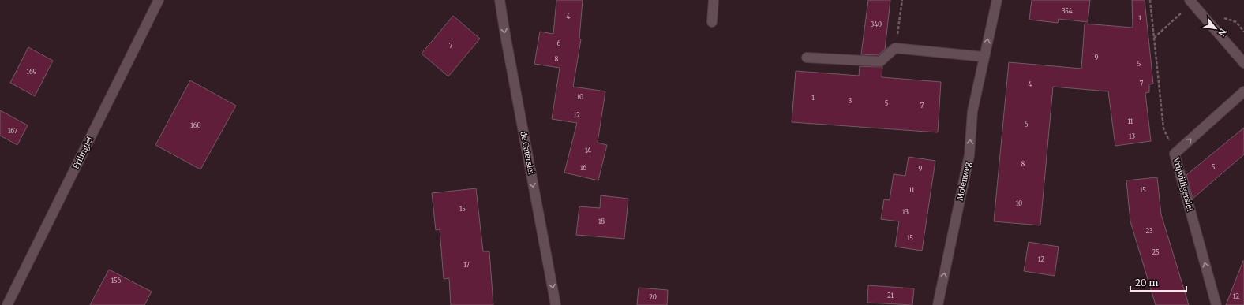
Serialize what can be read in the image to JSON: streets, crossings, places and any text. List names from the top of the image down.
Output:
{
  "streets": {
    "street": [
      "Frilinglei",
      "de Caterslei",
      "Molenweg",
      "Vrijwilligerslei"
    ]
  },
  "one_way": ["de Caterslei", "Molenweg", "Vrijwilligerslei"],
  "house_numbers": [
    "354",
    "4",
    "1",
    "340",
    "6",
    "7",
    "9",
    "8",
    "5",
    "169",
    "7",
    "4",
    "10",
    "1",
    "3",
    "5",
    "7",
    "12",
    "11",
    "6",
    "160",
    "167",
    "13",
    "14",
    "8",
    "5",
    "16",
    "9",
    "11",
    "15",
    "10",
    "15",
    "13",
    "18",
    "23",
    "15",
    "25",
    "12",
    "17",
    "156",
    "21",
    "12",
    "20"
  ],
  "scale_bar": "20 m",
  "north": "bottom right"
}
